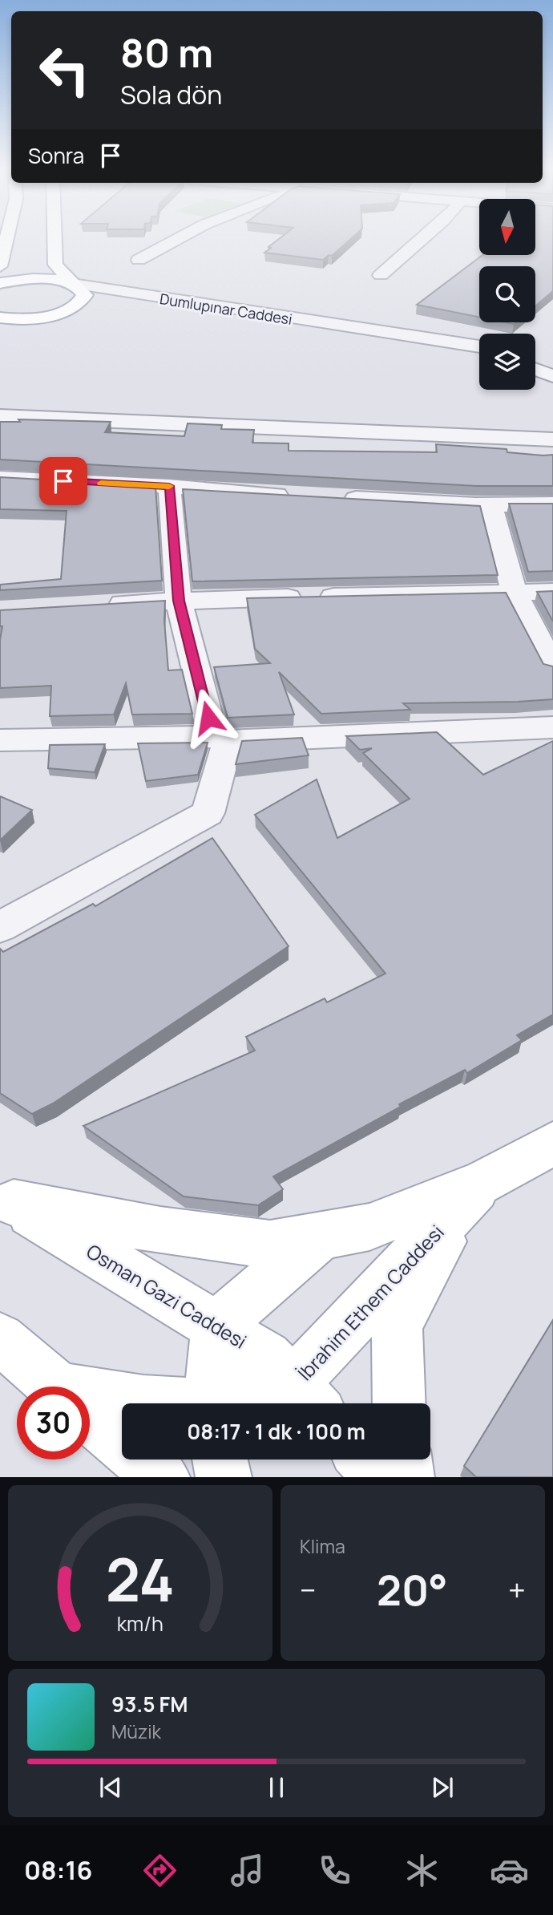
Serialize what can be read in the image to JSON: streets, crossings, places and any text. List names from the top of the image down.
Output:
{
  "streets": {
    "main road": ["Osman Gazi Caddesi", "İbrahim Ethem Caddesi"],
    "street": ["Dumlupınar Caddesi"]
  },
  "crossings": [
    ["Osman Gazi Caddesi", "İbrahim Ethem Caddesi"]
  ],
  "north": "bottom",
  "page": {
    "turn": ["80 m", "Sola dön"],
    "then": "Sonra",
    "limit": "30",
    "trip": "08:17 · 1 dk · 100 m",
    "tile": "Klima",
    "heat": ["−", "20°", "+"],
    "song": ["93.5 FM", "Müzik"],
    "tabs": "08:16",
    "gauge": ["24", "km/h"]
  }
}
